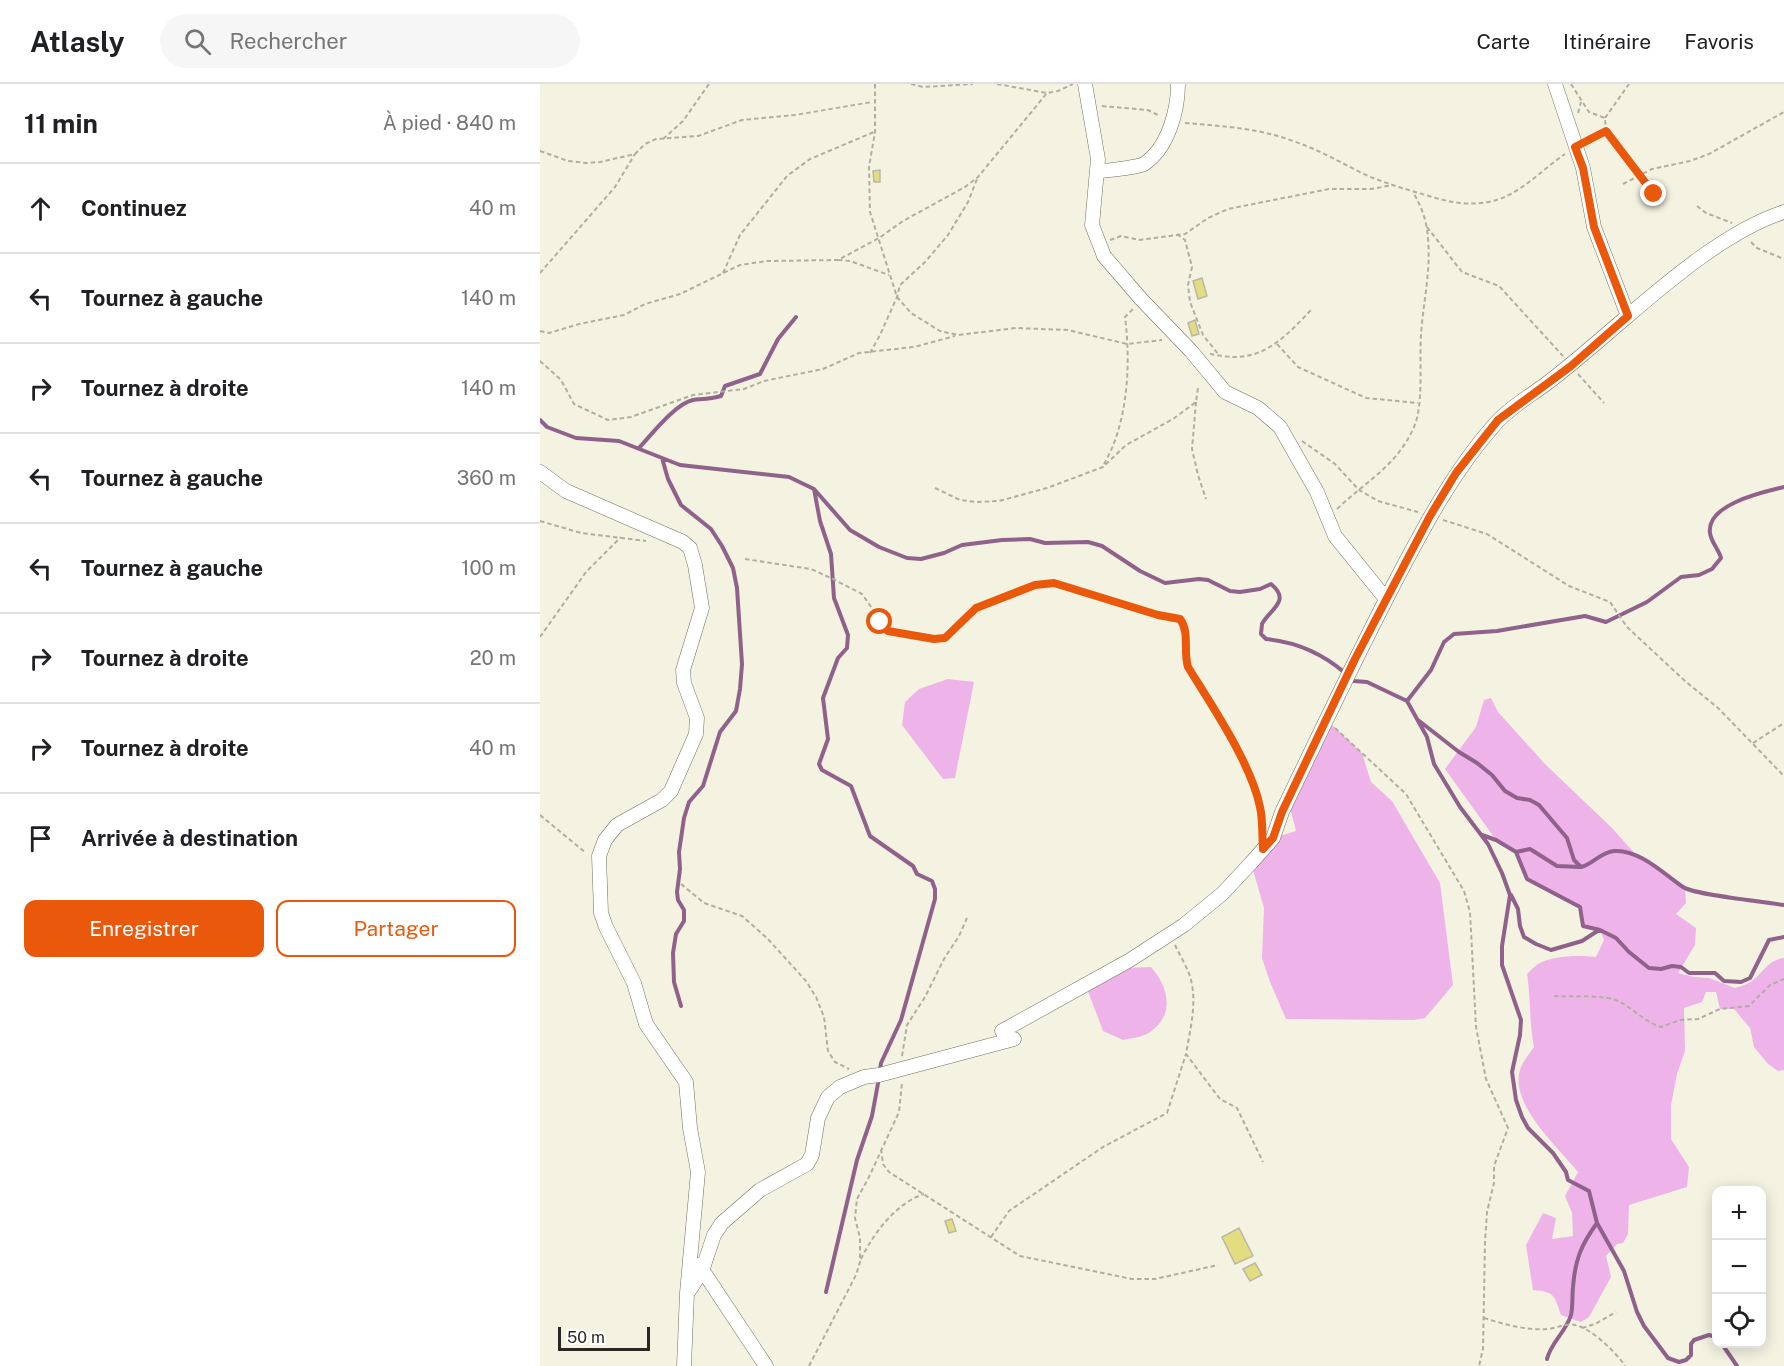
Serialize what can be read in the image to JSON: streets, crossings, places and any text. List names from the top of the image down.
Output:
{
  "scale_bar": "50 m",
  "page": {
    "header": "Atlasly",
    "search": "Rechercher",
    "nav": ["Carte", "Itinéraire", "Favoris"],
    "heading": ["11 min", "À pied · 840 m"],
    "list": [
      ["Continuez", "40 m"],
      ["Tournez à gauche", "140 m"],
      ["Tournez à droite", "140 m"],
      ["Tournez à gauche", "360 m"],
      ["Tournez à gauche", "100 m"],
      ["Tournez à droite", "20 m"],
      ["Tournez à droite", "40 m"],
      "Arrivée à destination"
    ],
    "buttons": ["Enregistrer", "Partager"],
    "map_buttons": ["+", "−"],
    "scale": "50 m"
  }
}
